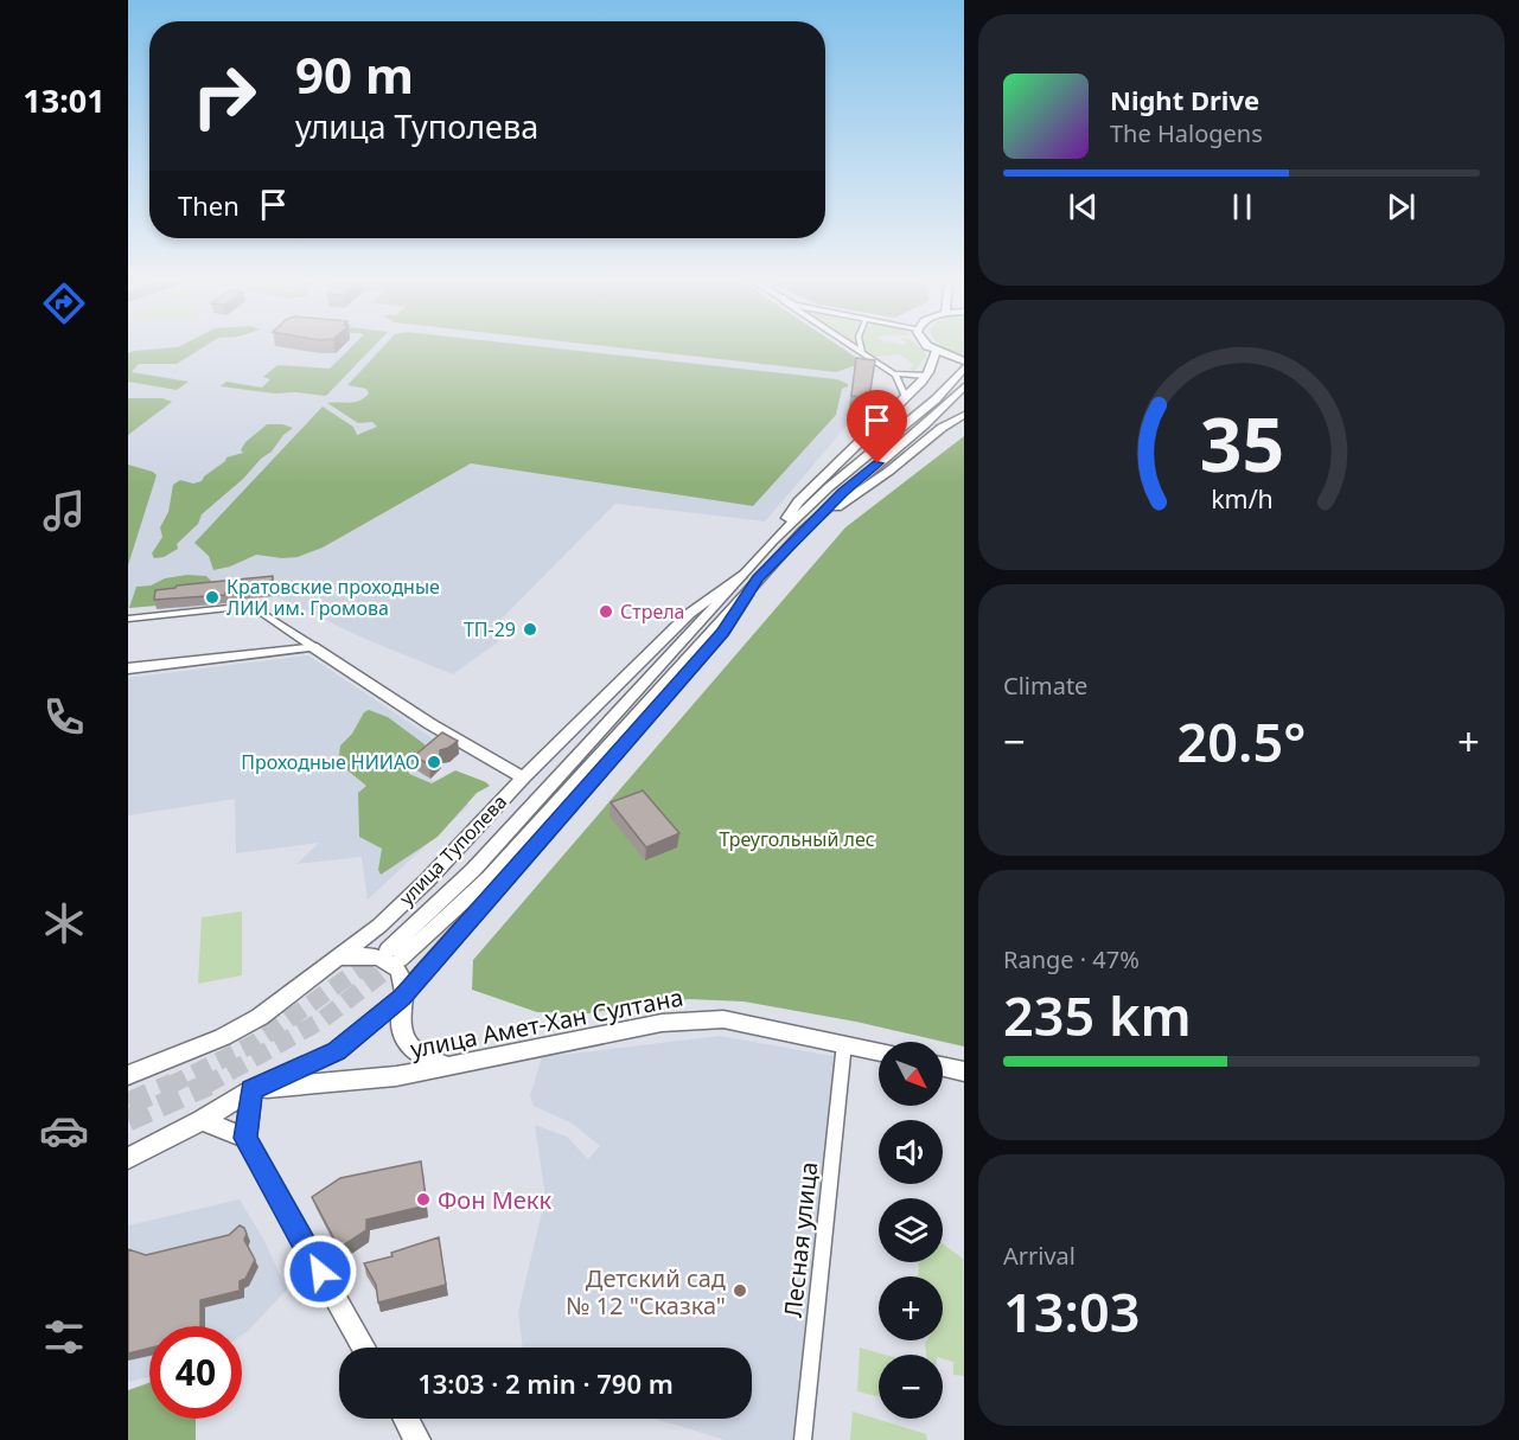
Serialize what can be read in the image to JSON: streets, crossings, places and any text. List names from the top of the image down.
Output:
{
  "streets": {
    "main road": ["улица Туполева", "улица Амет-Хан Султана"],
    "street": ["Лесная улица"]
  },
  "crossings": [
    ["улица Туполева", "улица Амет-Хан Султана"],
    ["улица Амет-Хан Султана", "Лесная улица"]
  ],
  "parks": ["Треугольный лес"],
  "places": [
    "Кратовские проходные ЛИИ им. Громова",
    "Стрела",
    "ТП-29",
    "Проходные НИИАО",
    "Фон Мекк",
    "Детский сад № 12 \"Сказка\""
  ],
  "north": "bottom right",
  "page": {
    "tabs": "13:01",
    "turn": ["90 m", "улица Туполева"],
    "song": ["Night Drive", "The Halogens"],
    "then": "Then",
    "tile": [
      "Climate",
      ["Range · 47%", "235 km"],
      ["Arrival", "13:03"]
    ],
    "heat": ["−", "20.5°", "+"],
    "map_buttons": ["+", "−"],
    "limit": "40",
    "trip": "13:03 · 2 min · 790 m",
    "gauge": ["35", "km/h"]
  }
}
